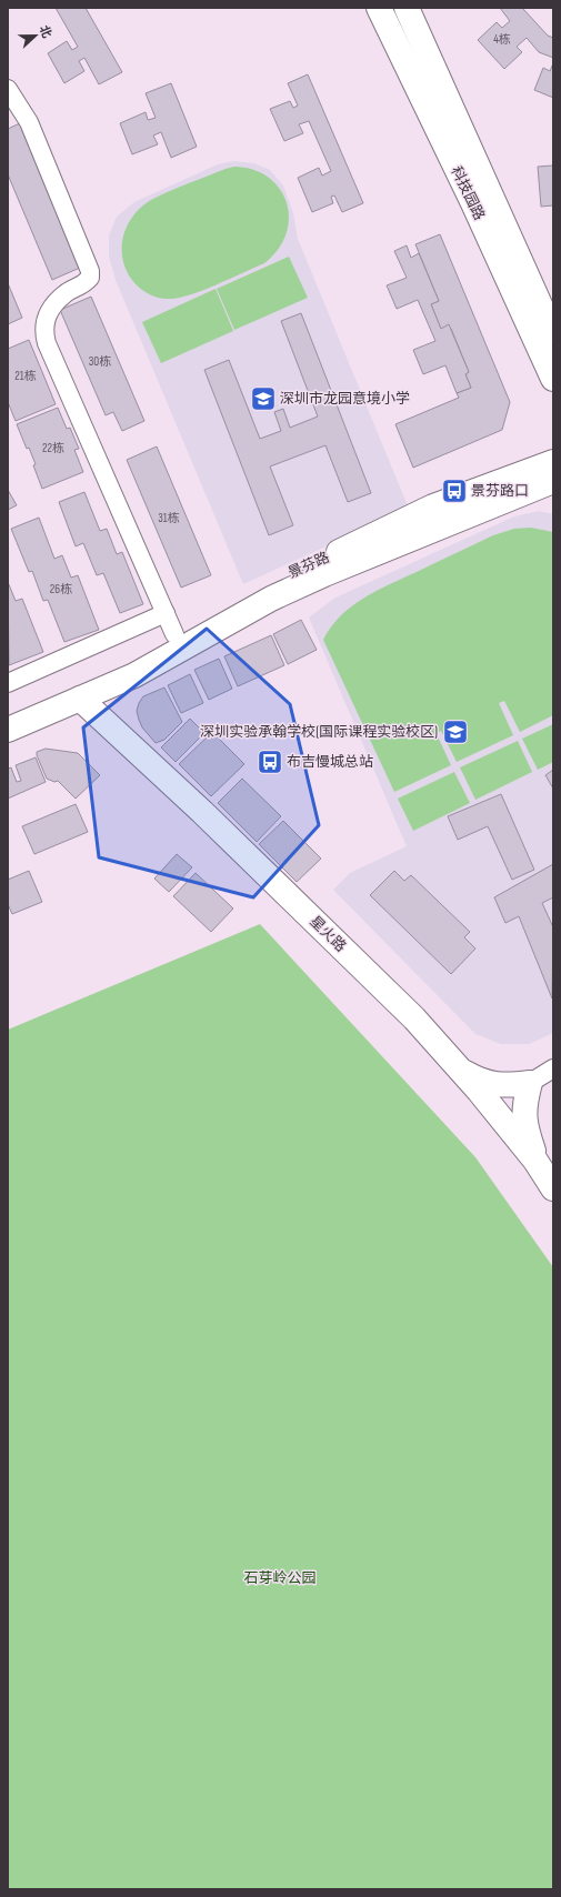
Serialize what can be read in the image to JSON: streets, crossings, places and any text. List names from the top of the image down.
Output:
{
  "streets": {
    "street": ["科技园路", "景芬路", "星火路"]
  },
  "crossings": [
    ["景芬路", "星火路"]
  ],
  "parks": ["石芽岭公园"],
  "places": {
    "school or university": ["深圳市龙园意境小学", "深圳实验承翰学校(国际课程实验校区)"],
    "bus stop": ["景芬路口", "布吉慢城总站"]
  },
  "house_numbers": [
    "4栋",
    "30栋",
    "21栋",
    "22栋",
    "31栋",
    "26栋"
  ],
  "north": "right"
}
